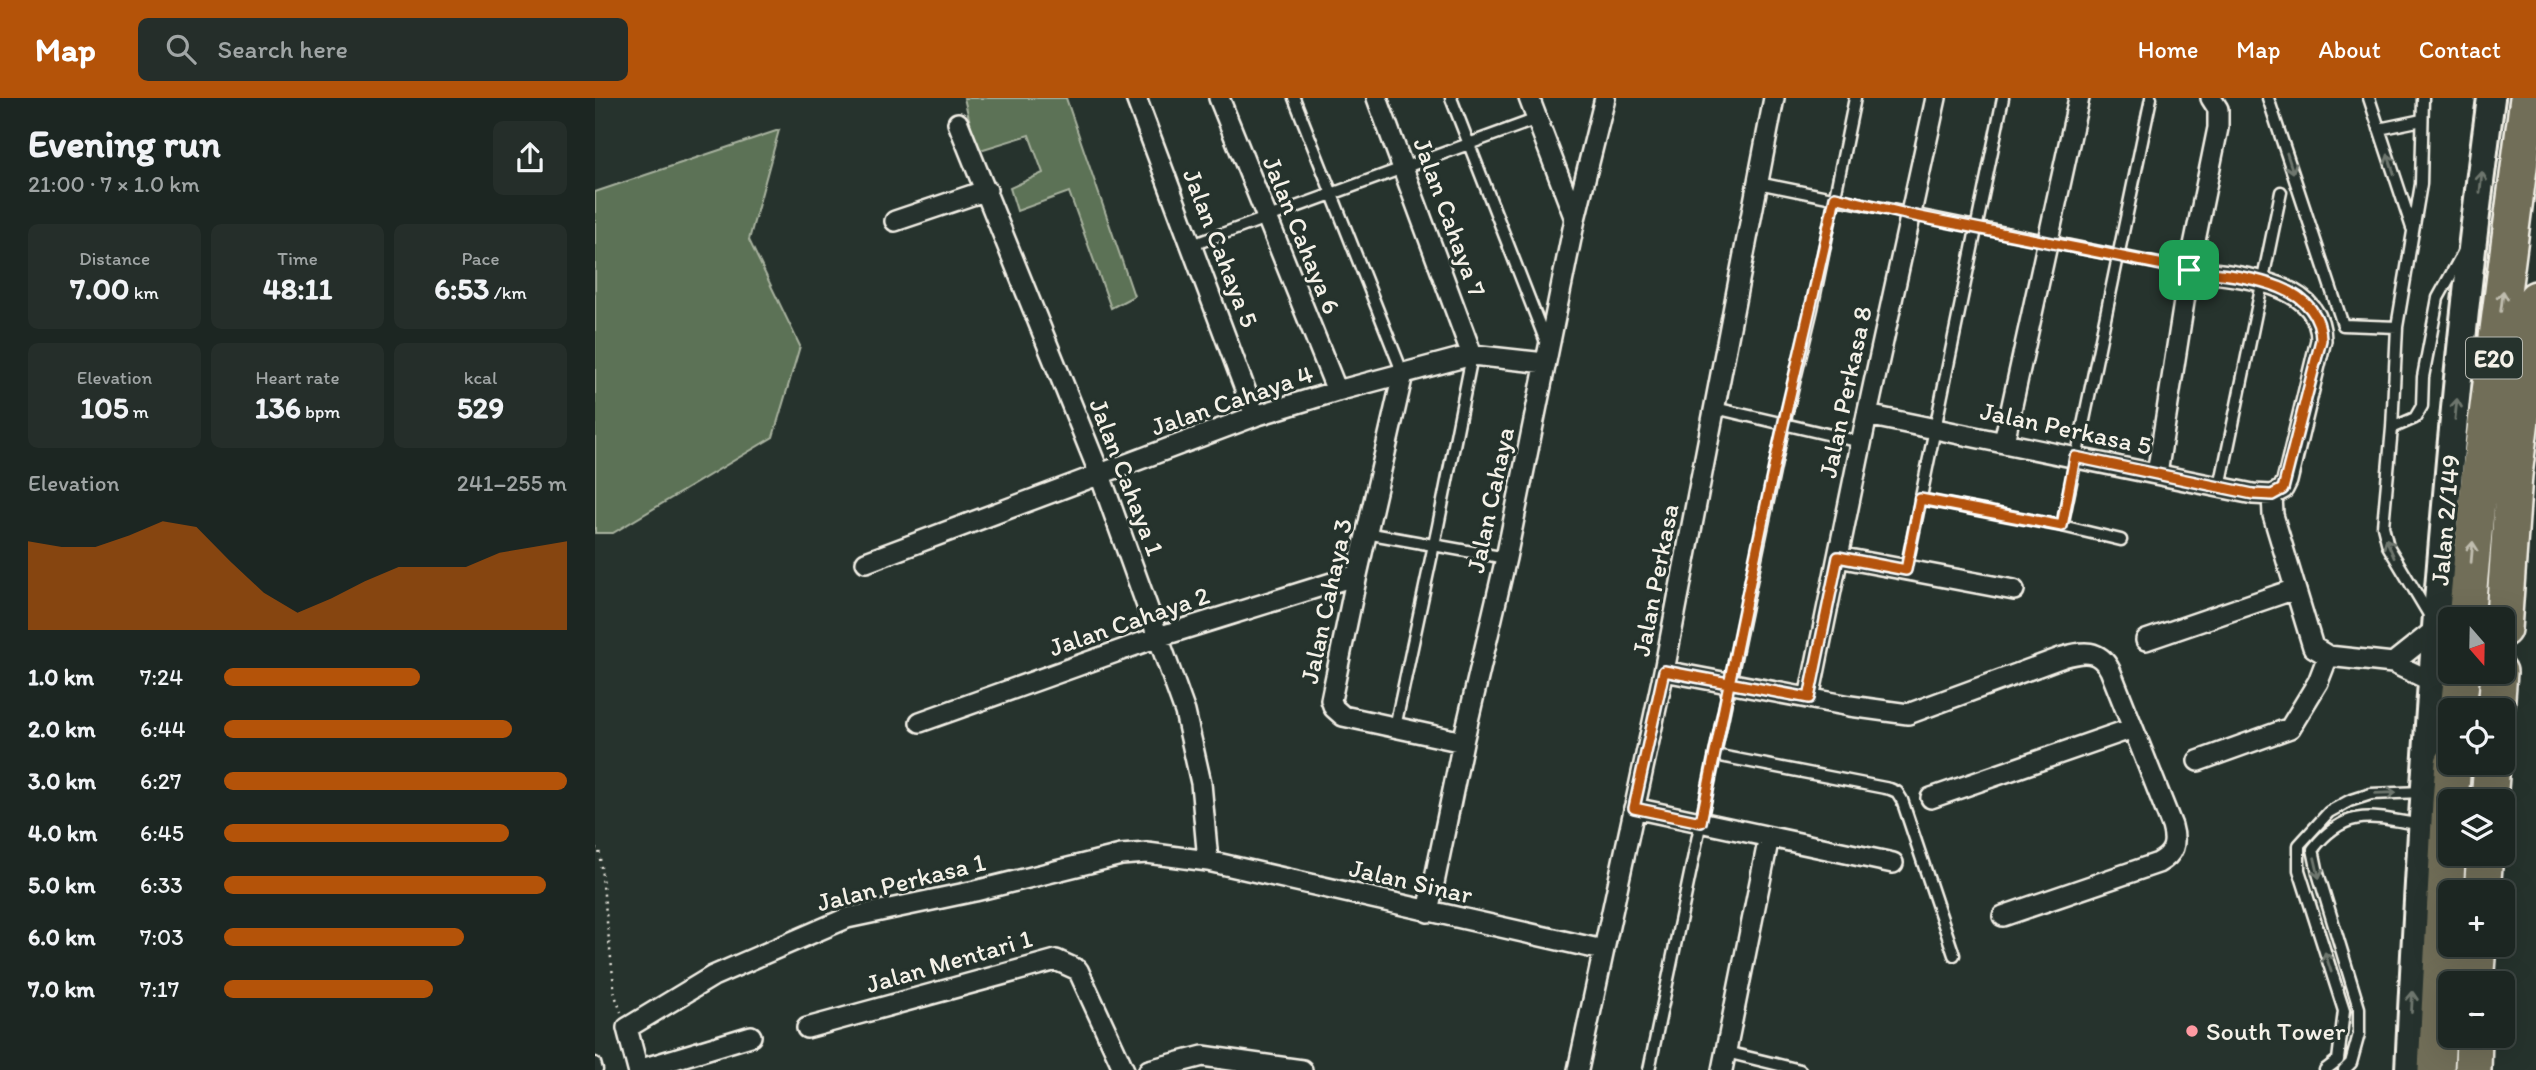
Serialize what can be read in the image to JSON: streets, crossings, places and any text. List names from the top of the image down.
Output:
{
  "streets": {
    "highway": ["E20"],
    "main road": ["Jalan 2/149"],
    "street": [
      "Jalan Cahaya 7",
      "Jalan Cahaya 6",
      "Jalan Cahaya 5",
      "Jalan Perkasa 8",
      "Jalan Cahaya 4",
      "Jalan Perkasa 5",
      "Jalan Cahaya 1",
      "Jalan Cahaya",
      "Jalan Perkasa",
      "Jalan Cahaya 3",
      "Jalan Cahaya 2",
      "Jalan Sinar",
      "Jalan Perkasa 1",
      "Jalan Mentari 1"
    ]
  },
  "crossings": [
    ["Jalan Cahaya 7", "Jalan Cahaya 4"],
    ["Jalan Cahaya 6", "Jalan Cahaya 4"],
    ["Jalan Cahaya 5", "Jalan Cahaya 4"],
    ["Jalan Perkasa 8", "Jalan Perkasa 5"],
    ["Jalan Cahaya 4", "Jalan Cahaya 1"],
    ["Jalan Cahaya 4", "Jalan Cahaya"],
    ["Jalan Cahaya 4", "Jalan Cahaya 3"],
    ["Jalan Cahaya 1", "Jalan Cahaya 2"],
    ["Jalan Cahaya 1", "Jalan Sinar"],
    ["Jalan Cahaya 1", "Jalan Perkasa 1"],
    ["Jalan Cahaya", "Jalan Cahaya 3"],
    ["Jalan Cahaya", "Jalan Sinar"],
    ["Jalan Perkasa", "Jalan Sinar"],
    ["Jalan Cahaya 3", "Jalan Cahaya 2"],
    ["Jalan Sinar", "Jalan Perkasa 1"]
  ],
  "one_way": ["Jalan 2/149"],
  "places": ["South Tower"],
  "north": "bottom",
  "page": {
    "header": "Map",
    "search": "Search here",
    "nav": [
      "Home",
      "Map",
      "About",
      "Contact"
    ],
    "heading": ["Evening run", "21:00 · 7 × 1.0 km"],
    "stats": [
      ["Distance", "7.00 km"],
      ["Time", "48:11"],
      ["Pace", "6:53 /km"],
      ["Elevation", "105 m"],
      ["Heart rate", "136 bpm"],
      ["kcal", "529"]
    ],
    "chart": ["Elevation", "241–255 m"],
    "map_buttons": ["+", "−"],
    "list": [
      {
        "name": "1.0 km",
        "note": "7:24"
      },
      {
        "name": "2.0 km",
        "note": "6:44"
      },
      {
        "name": "3.0 km",
        "note": "6:27"
      },
      {
        "name": "4.0 km",
        "note": "6:45"
      },
      {
        "name": "5.0 km",
        "note": "6:33"
      },
      {
        "name": "6.0 km",
        "note": "7:03"
      },
      {
        "name": "7.0 km",
        "note": "7:17"
      }
    ]
  }
}
